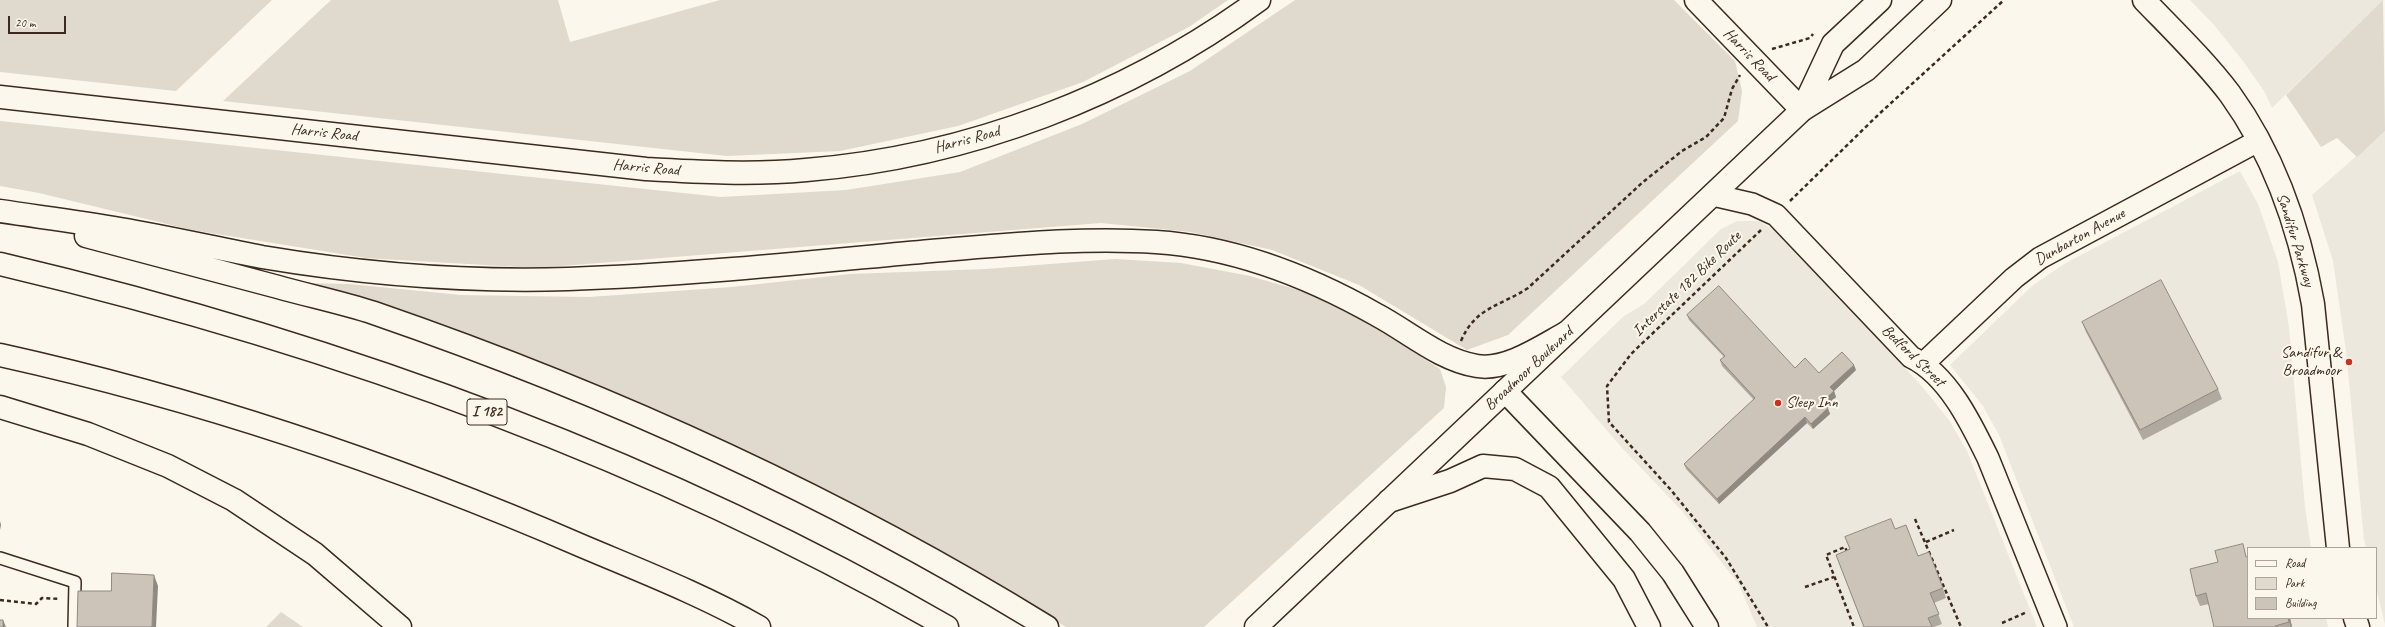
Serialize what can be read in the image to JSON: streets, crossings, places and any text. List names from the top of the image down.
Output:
{
  "streets": {
    "main road": [
      "Harris Road",
      "Sandifur Parkway",
      "Broadmoor Boulevard",
      "I 182"
    ],
    "street": ["Dunbarton Avenue", "Bedford Street"],
    "path": ["Interstate 182 Bike Route"]
  },
  "crossings": [
    ["Harris Road", "Broadmoor Boulevard"],
    ["Dunbarton Avenue", "Sandifur Parkway"],
    ["Dunbarton Avenue", "Bedford Street"],
    ["Interstate 182 Bike Route", "Bedford Street"],
    ["Bedford Street", "Broadmoor Boulevard"]
  ],
  "places": ["Sandifur & Broadmoor", "Sleep Inn"],
  "legend": ["Road", "Park", "Building"],
  "scale_bar": "20 m"
}
